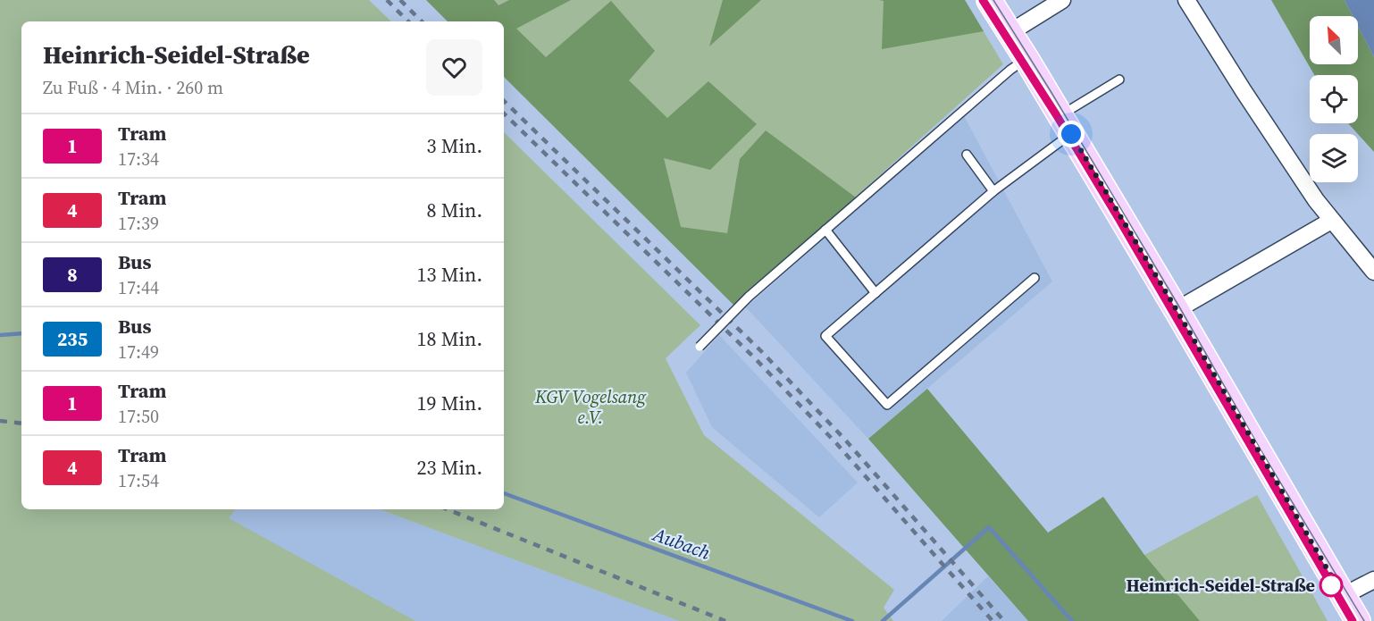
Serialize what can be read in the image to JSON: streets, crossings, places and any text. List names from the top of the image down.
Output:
{
  "water": ["Aubach"],
  "parks": ["KGV Vogelsang e.V."],
  "places": ["Heinrich-Seidel-Straße"],
  "lines": ["tram line 1"],
  "north": "top left",
  "page": {
    "heading": ["Heinrich-Seidel-Straße", "Zu Fuß · 4 Min. · 260 m"],
    "list": [
      {
        "mark": "1",
        "name": "Tram",
        "note": "17:34",
        "value": "3 Min."
      },
      {
        "mark": "4",
        "name": "Tram",
        "note": "17:39",
        "value": "8 Min."
      },
      {
        "mark": "8",
        "name": "Bus",
        "note": "17:44",
        "value": "13 Min."
      },
      {
        "mark": "235",
        "name": "Bus",
        "note": "17:49",
        "value": "18 Min."
      },
      {
        "mark": "1",
        "name": "Tram",
        "note": "17:50",
        "value": "19 Min."
      },
      {
        "mark": "4",
        "name": "Tram",
        "note": "17:54",
        "value": "23 Min."
      }
    ]
  }
}
